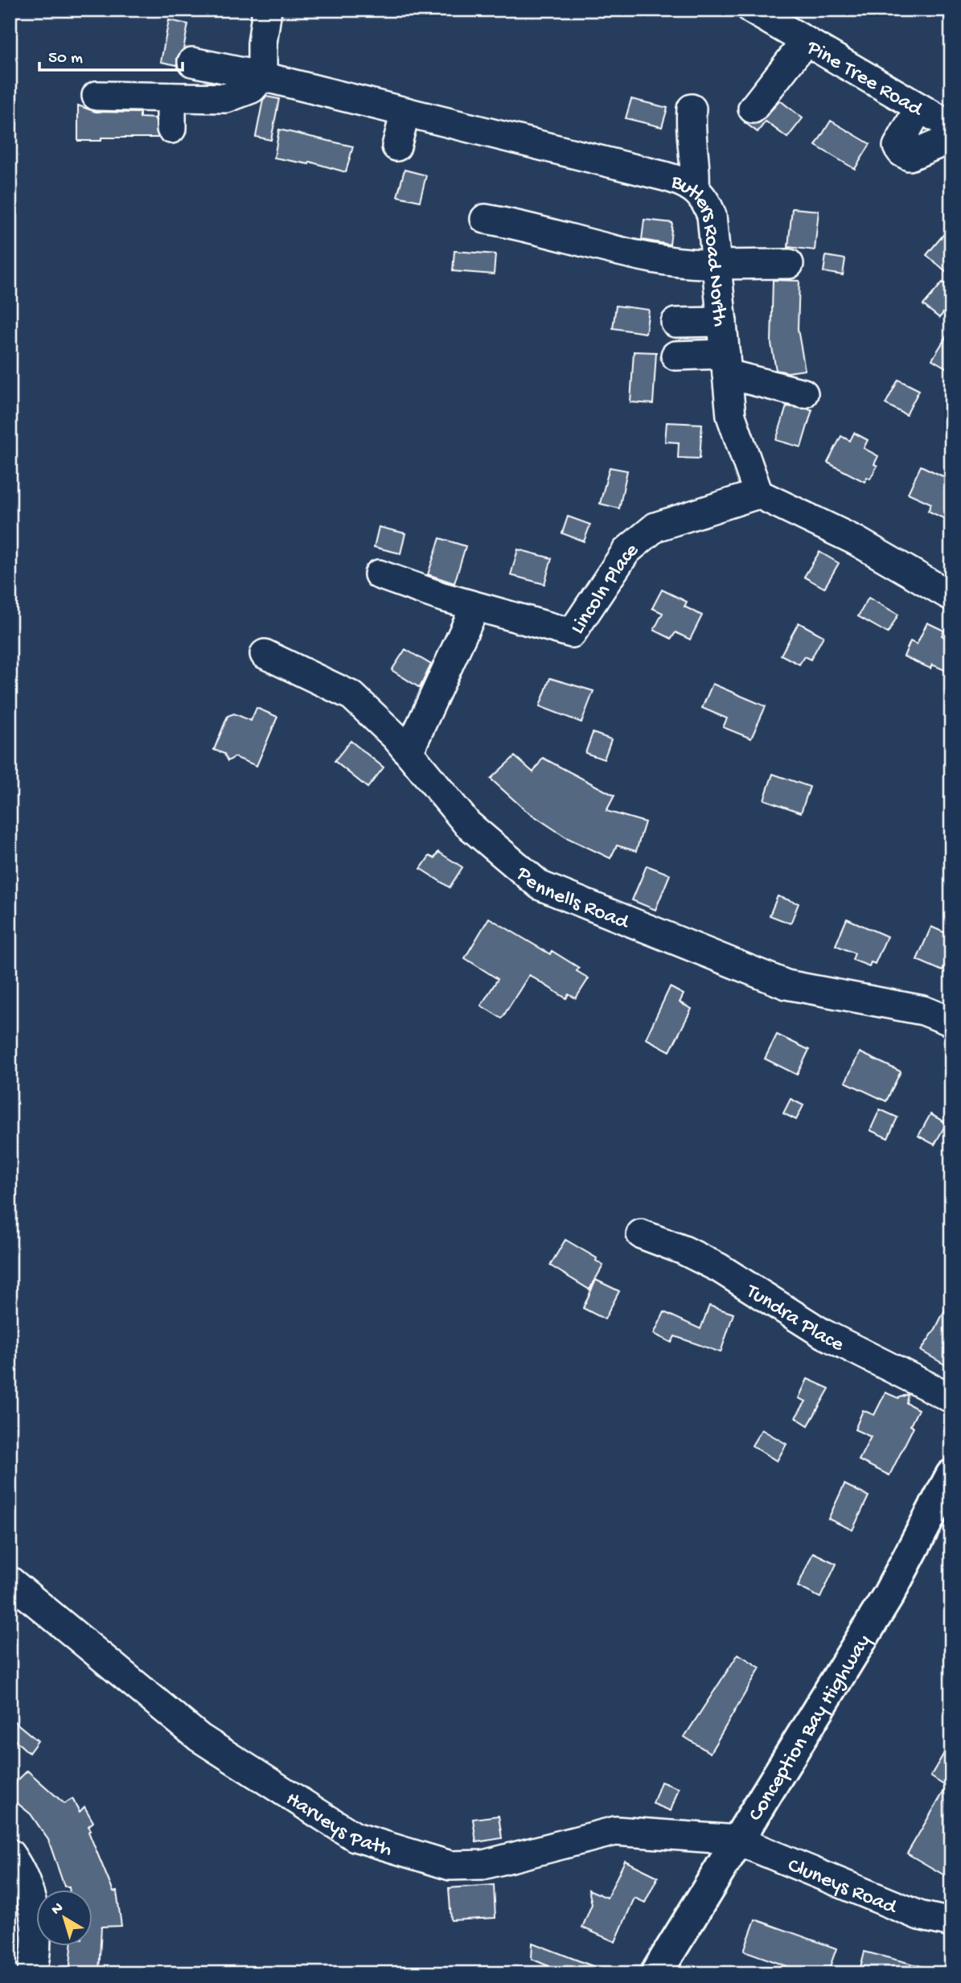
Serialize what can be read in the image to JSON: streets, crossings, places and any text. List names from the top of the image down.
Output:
{
  "streets": {
    "main road": ["Conception Bay Highway"],
    "street": [
      "Pine Tree Road",
      "Butlers Road North",
      "Lincoln Place",
      "Pennells Road",
      "Tundra Place",
      "Harveys Path",
      "Cluneys Road"
    ]
  },
  "crossings": [
    ["Butlers Road North", "Lincoln Place"],
    ["Conception Bay Highway", "Harveys Path"],
    ["Conception Bay Highway", "Cluneys Road"],
    ["Harveys Path", "Cluneys Road"]
  ],
  "scale_bar": "50 m",
  "north": "top left"
}
